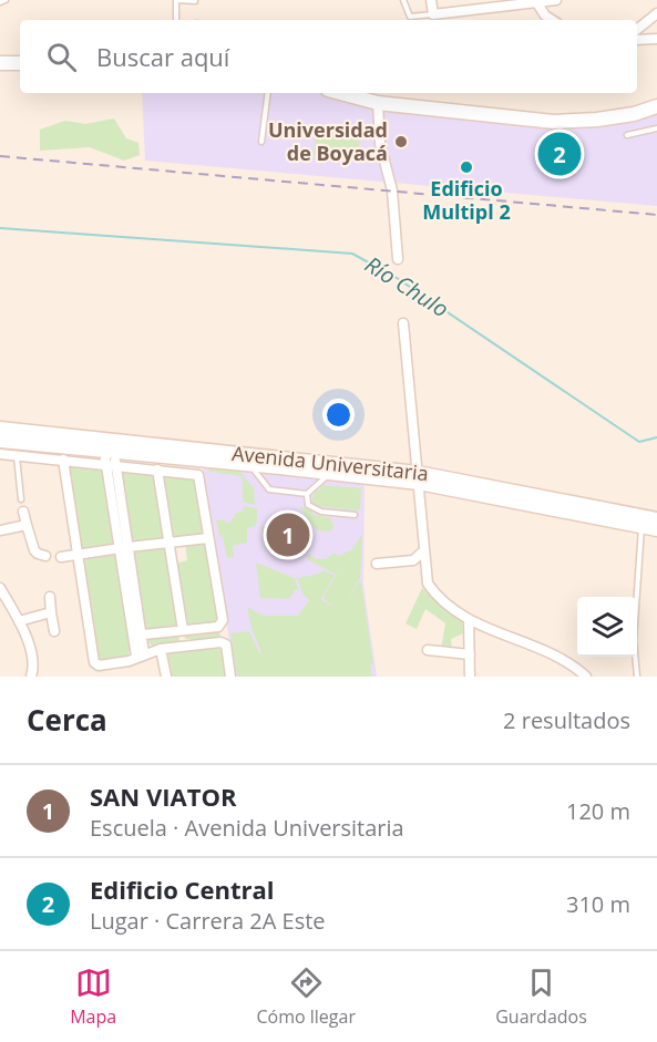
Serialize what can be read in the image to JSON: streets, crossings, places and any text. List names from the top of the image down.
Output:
{
  "streets": {
    "main road": ["Avenida Universitaria"]
  },
  "water": ["Río Chulo"],
  "places": ["Universidad de Boyacá", "Edificio Multipl 2"],
  "page": {
    "search": "Buscar aquí",
    "pins": ["2", "1"],
    "heading": ["Cerca", "2 resultados"],
    "list": [
      {
        "mark": "1",
        "name": "SAN VIATOR",
        "note": "Escuela · Avenida Universitaria",
        "value": "120 m"
      },
      {
        "mark": "2",
        "name": "Edificio Central",
        "note": "Lugar · Carrera 2A Este",
        "value": "310 m"
      }
    ],
    "nav": ["Mapa", "Cómo llegar", "Guardados"]
  }
}
